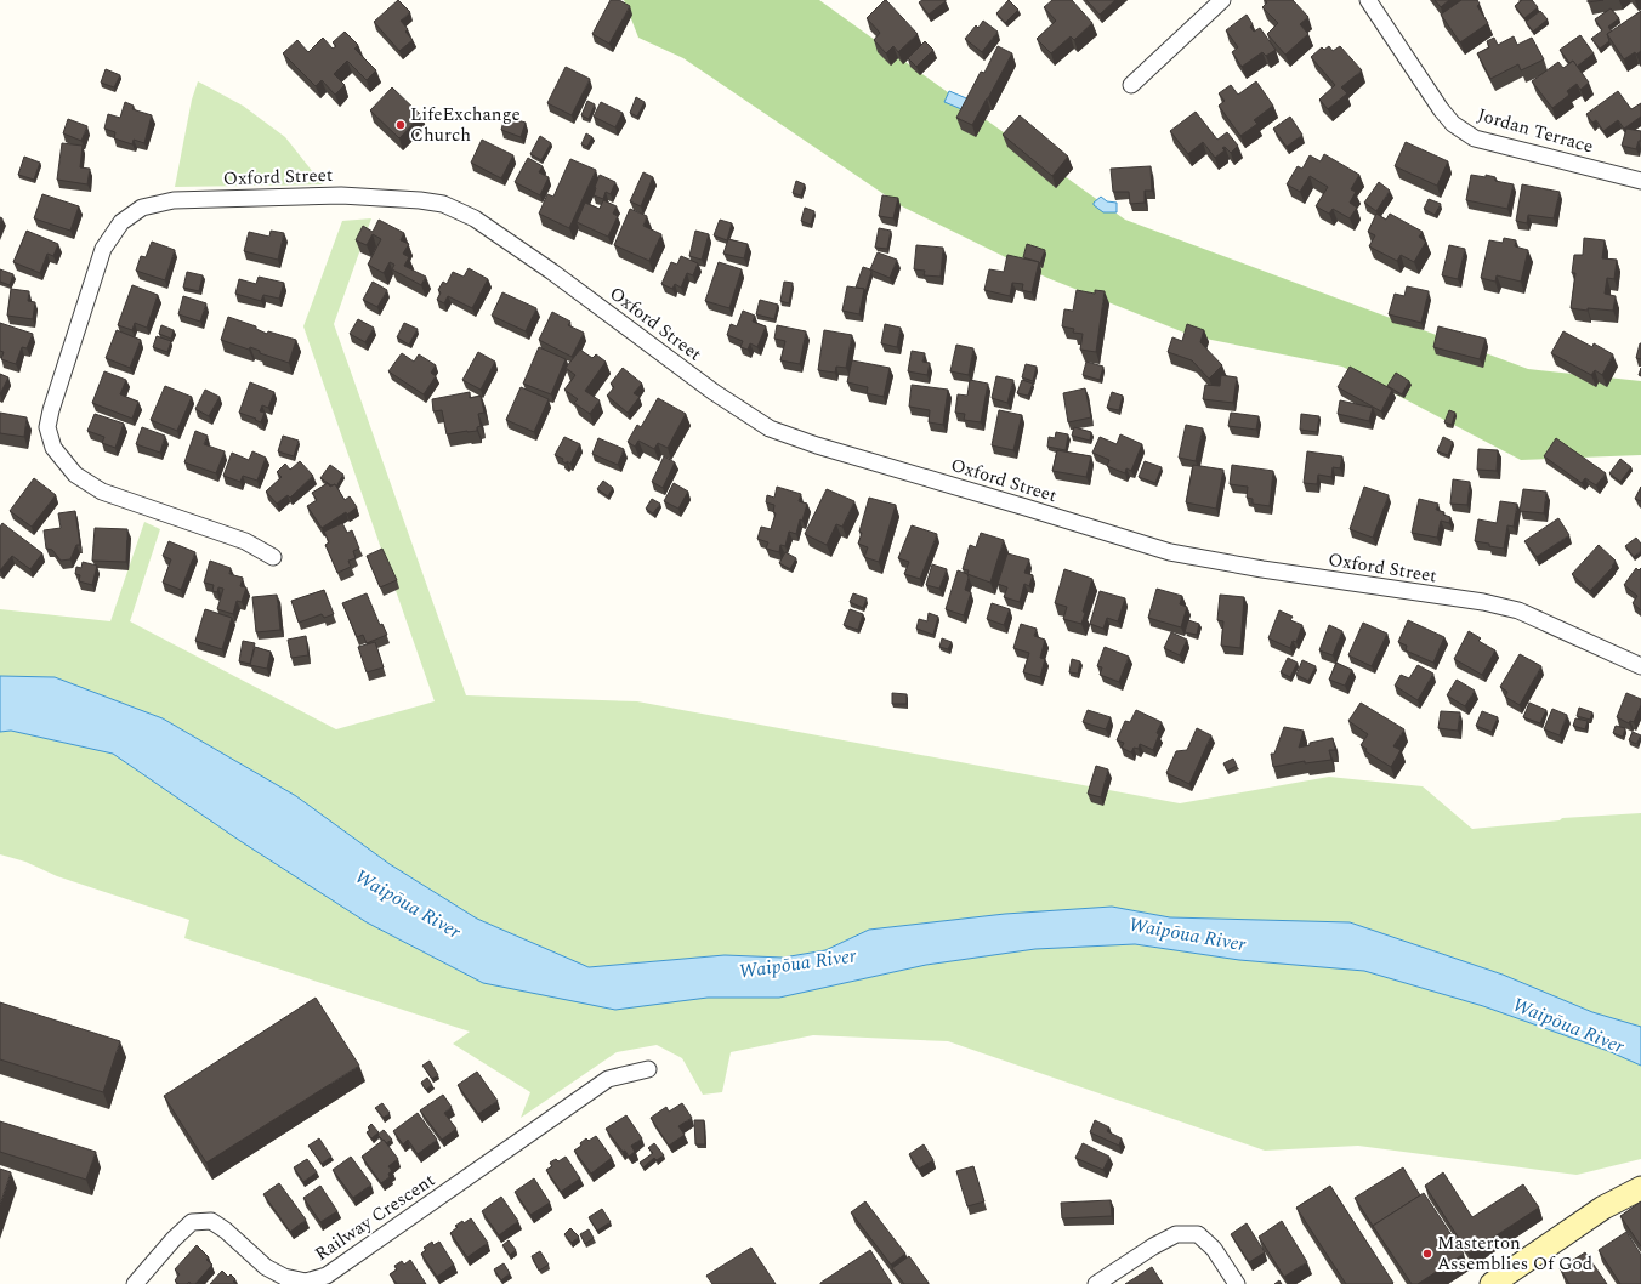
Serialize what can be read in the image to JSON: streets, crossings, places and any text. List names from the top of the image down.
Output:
{
  "streets": {
    "street": ["Jordan Terrace", "Oxford Street", "Railway Crescent"]
  },
  "water": ["Waipōua River"],
  "places": ["LifeExchange Church", "Masterton Assemblies Of God"]
}
